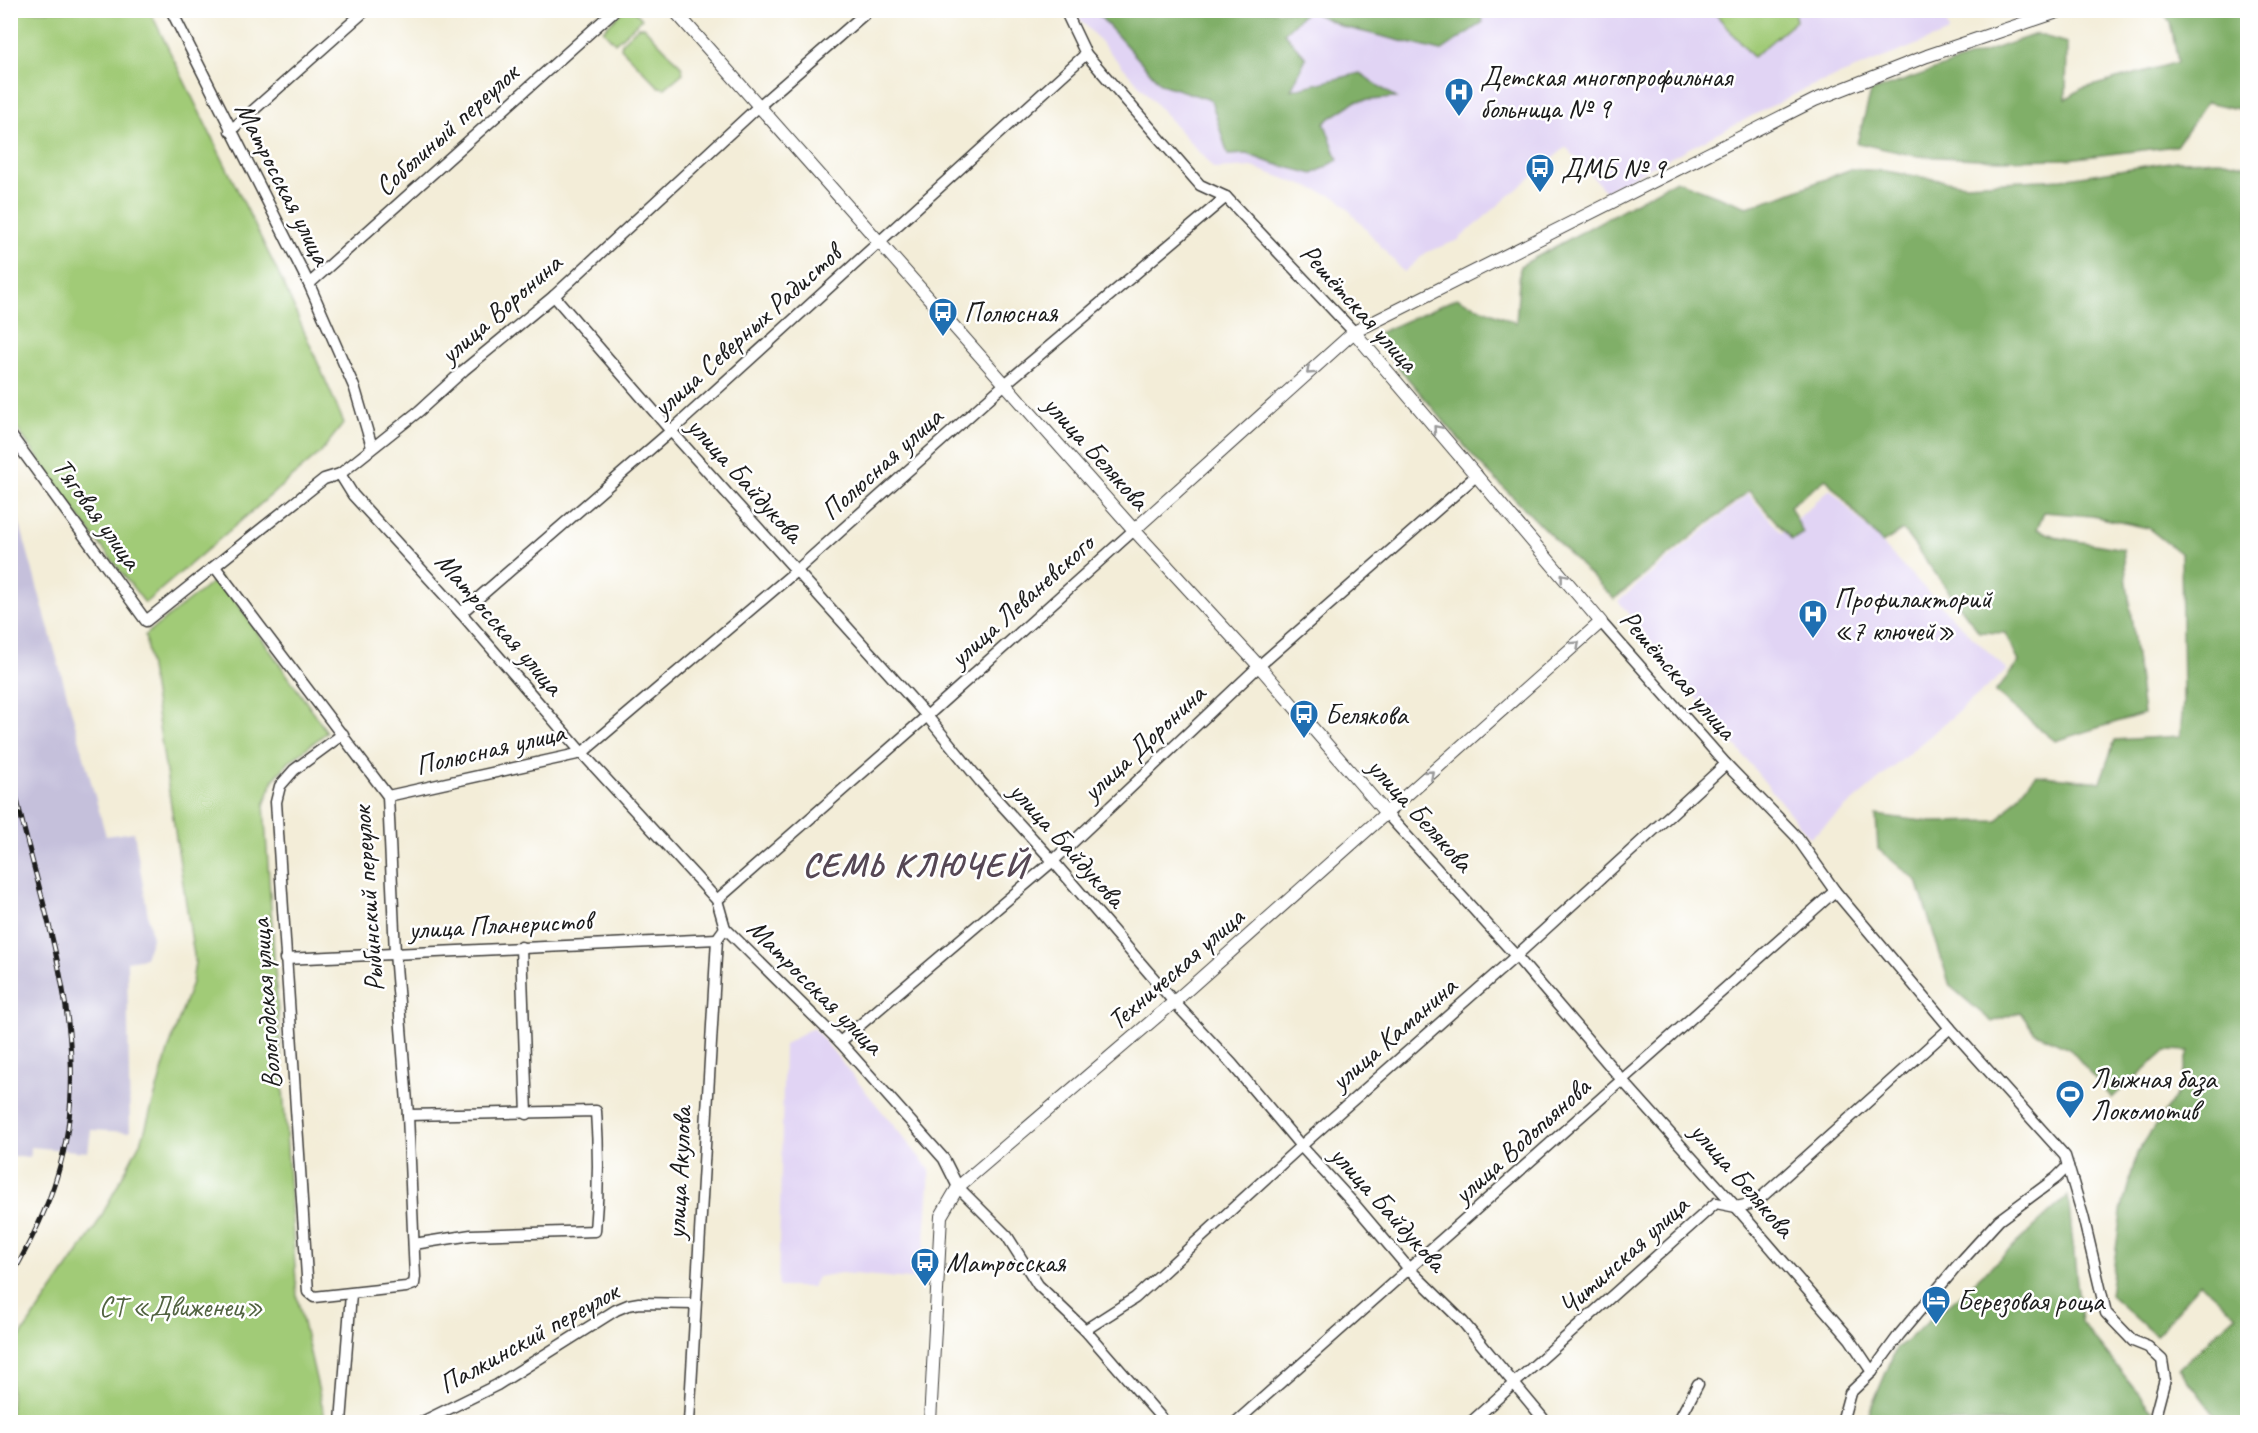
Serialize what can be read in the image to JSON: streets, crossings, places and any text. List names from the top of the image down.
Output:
{
  "streets": {
    "street": [
      "Соболиный переулок",
      "Матросская улица",
      "Решётская улица",
      "улица Воронина",
      "улица Северных Радистов",
      "улица Белякова",
      "Полюсная улица",
      "улица Байдукова",
      "Тяговая улица",
      "улица Леваневского",
      "улица Доронина",
      "Рыбинский переулок",
      "улица Планеристов",
      "Техническая улица",
      "Вологодская улица",
      "улица Каманина",
      "улица Водопьянова",
      "улица Акулова",
      "Читинская улица",
      "Палкинский переулок"
    ]
  },
  "crossings": [
    ["Соболиный переулок", "Матросская улица"],
    ["Матросская улица", "улица Воронина"],
    ["Матросская улица", "улица Северных Радистов"],
    ["Матросская улица", "Полюсная улица"],
    ["Матросская улица", "улица Леваневского"],
    ["Матросская улица", "улица Доронина"],
    ["Матросская улица", "Техническая улица"],
    ["Матросская улица", "улица Каманина"],
    ["Решётская улица", "улица Северных Радистов"],
    ["Решётская улица", "Полюсная улица"],
    ["Решётская улица", "улица Леваневского"],
    ["Решётская улица", "улица Доронина"],
    ["Решётская улица", "Техническая улица"],
    ["Решётская улица", "улица Каманина"],
    ["Решётская улица", "улица Водопьянова"],
    ["Решётская улица", "Читинская улица"],
    ["улица Воронина", "улица Белякова"],
    ["улица Воронина", "улица Байдукова"],
    ["улица Воронина", "Тяговая улица"],
    ["улица Воронина", "Рыбинский переулок"],
    ["улица Северных Радистов", "улица Белякова"],
    ["улица Северных Радистов", "улица Байдукова"],
    ["улица Белякова", "Полюсная улица"],
    ["улица Белякова", "улица Леваневского"],
    ["улица Белякова", "улица Доронина"],
    ["улица Белякова", "Техническая улица"],
    ["улица Белякова", "улица Каманина"],
    ["улица Белякова", "улица Водопьянова"],
    ["улица Белякова", "Читинская улица"],
    ["Полюсная улица", "улица Байдукова"],
    ["Полюсная улица", "Рыбинский переулок"],
    ["улица Байдукова", "улица Леваневского"],
    ["улица Байдукова", "улица Доронина"],
    ["улица Байдукова", "Техническая улица"],
    ["улица Байдукова", "улица Каманина"],
    ["улица Байдукова", "улица Водопьянова"],
    ["улица Байдукова", "Читинская улица"],
    ["Рыбинский переулок", "улица Планеристов"],
    ["Рыбинский переулок", "Вологодская улица"],
    ["улица Планеристов", "Вологодская улица"],
    ["улица Планеристов", "улица Акулова"],
    ["улица Акулова", "Палкинский переулок"]
  ],
  "districts": ["СЕМЬ КЛЮЧЕЙ"],
  "parks": ["СТ «Движенец»"],
  "places": {
    "hospital": ["Детская многопрофильная больница № 9", "Профилакторий «7 ключей»"],
    "bus stop": [
      "ДМБ № 9",
      "Полюсная",
      "Белякова",
      "Матросская"
    ],
    "sports": ["Лыжная база Локомотив"],
    "hotel": ["Березовая роща"]
  }
}
